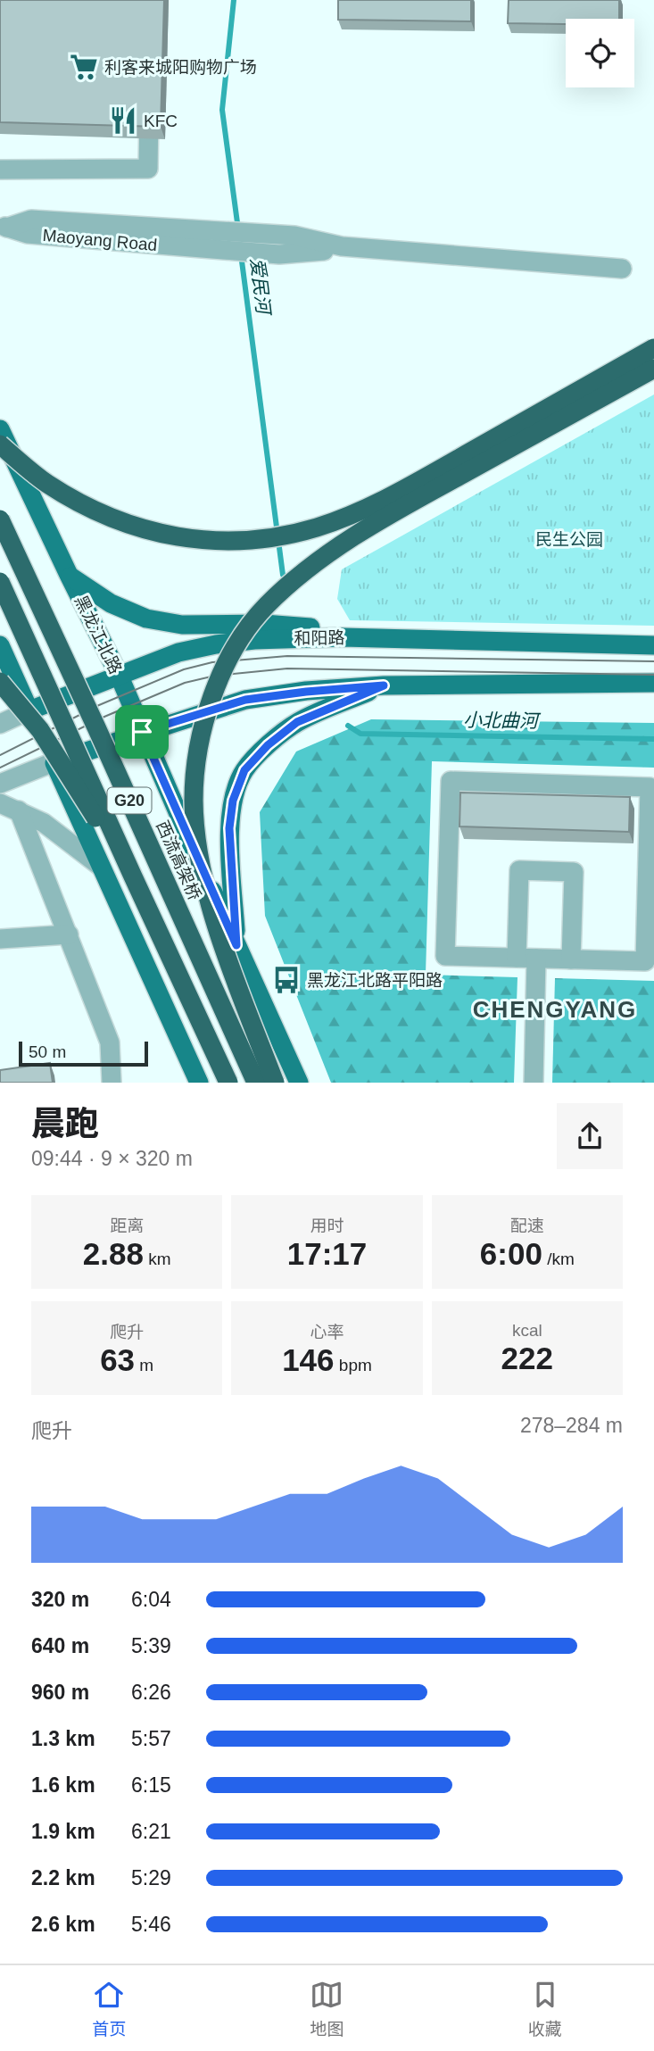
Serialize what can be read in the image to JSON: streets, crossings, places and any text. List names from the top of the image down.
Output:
{
  "streets": {
    "highway": ["G20", "西流高架桥"],
    "main road": ["黑龙江北路", "和阳路"],
    "street": ["Maoyang Road"]
  },
  "crossings": [
    ["黑龙江北路", "和阳路"]
  ],
  "districts": ["CHENGYANG"],
  "water": ["爱民河", "小北曲河"],
  "parks": ["民生公园"],
  "places": {
    "supermarket": ["利客来城阳购物广场"],
    "restaurant": ["KFC"],
    "bus stop": ["黑龙江北路平阳路"]
  },
  "scale_bar": "50 m",
  "page": {
    "scale": "50 m",
    "heading": ["晨跑", "09:44 · 9 × 320 m"],
    "stats": [
      ["距离", "2.88 km"],
      ["用时", "17:17"],
      ["配速", "6:00 /km"],
      ["爬升", "63 m"],
      ["心率", "146 bpm"],
      ["kcal", "222"]
    ],
    "chart": ["爬升", "278–284 m"],
    "list": [
      {
        "name": "320 m",
        "note": "6:04"
      },
      {
        "name": "640 m",
        "note": "5:39"
      },
      {
        "name": "960 m",
        "note": "6:26"
      },
      {
        "name": "1.3 km",
        "note": "5:57"
      },
      {
        "name": "1.6 km",
        "note": "6:15"
      },
      {
        "name": "1.9 km",
        "note": "6:21"
      },
      {
        "name": "2.2 km",
        "note": "5:29"
      },
      {
        "name": "2.6 km",
        "note": "5:46"
      }
    ],
    "tabs": ["首页", "地图", "收藏"]
  }
}
